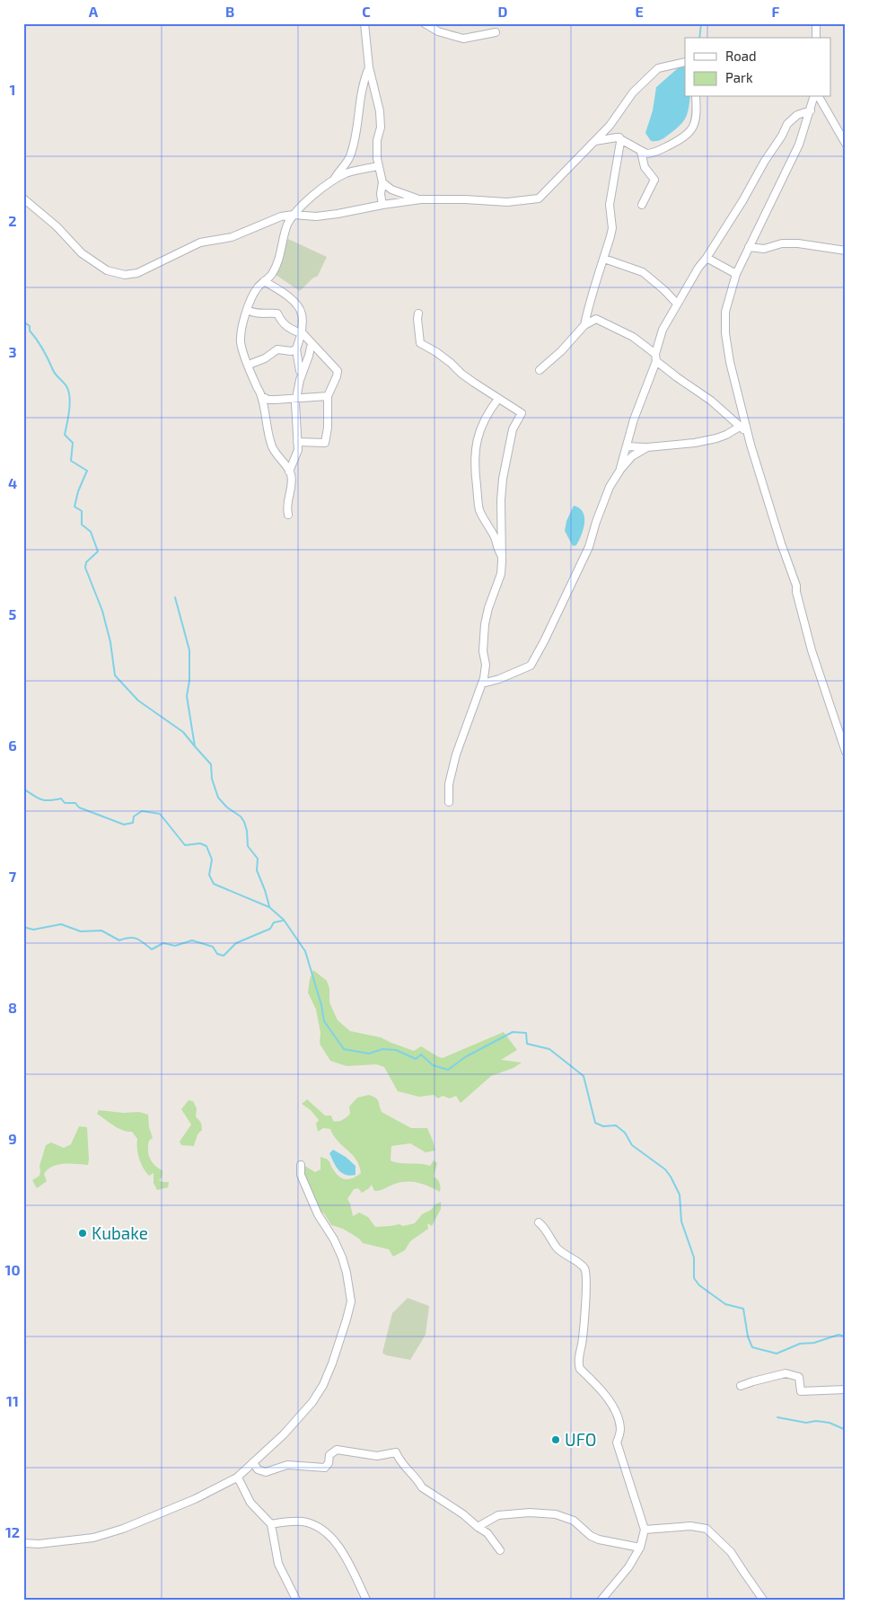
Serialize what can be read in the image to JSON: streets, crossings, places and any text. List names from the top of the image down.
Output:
{
  "places": ["Kubake", "UFO"],
  "legend": ["Road", "Park"],
  "grid": {
    "columns": [
      "A",
      "B",
      "C",
      "D",
      "E",
      "F"
    ],
    "rows": [
      "1",
      "2",
      "3",
      "4",
      "5",
      "6",
      "7",
      "8",
      "9",
      "10",
      "11",
      "12"
    ]
  }
}
